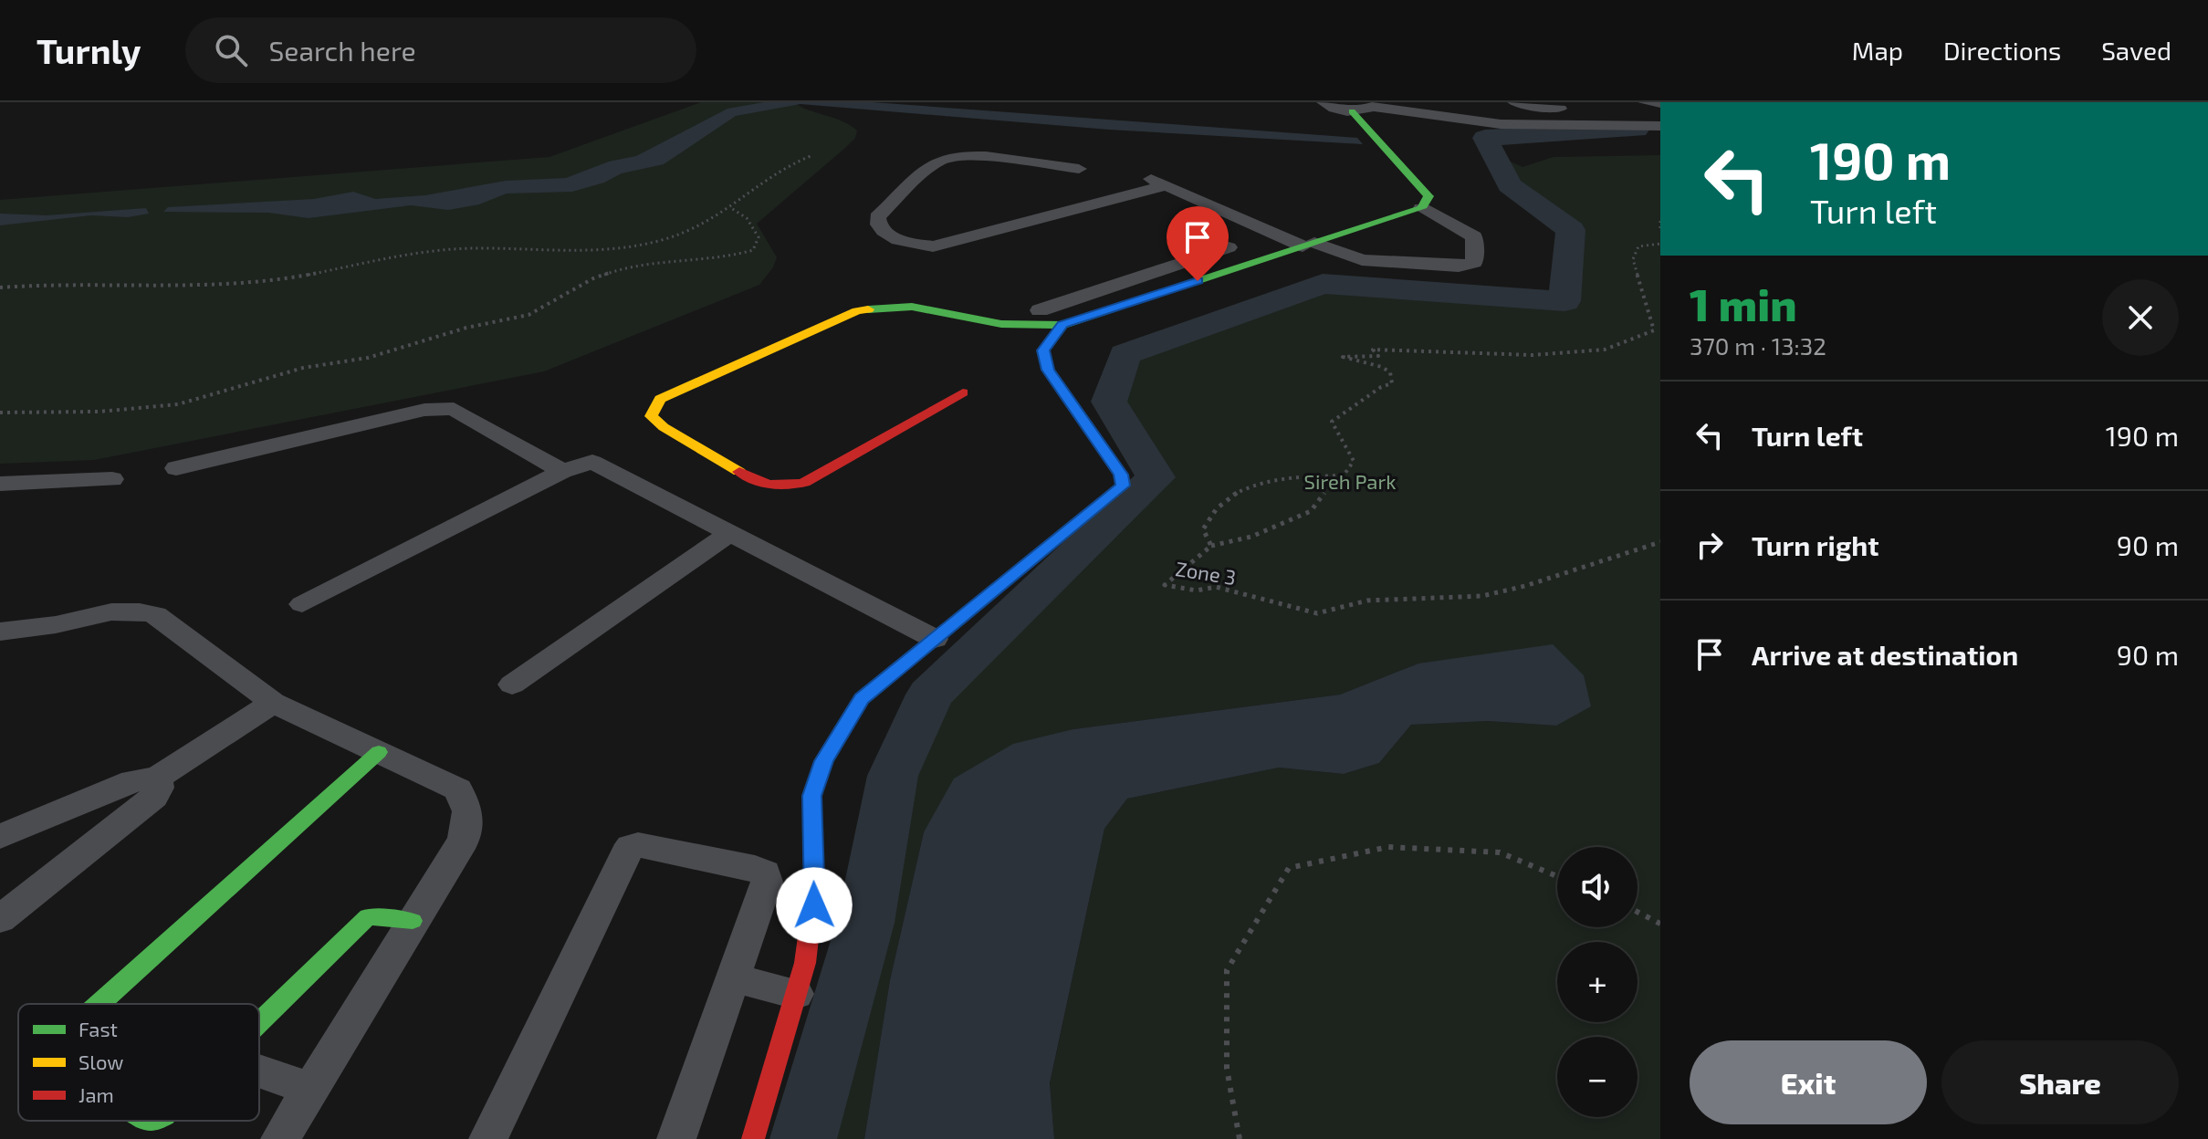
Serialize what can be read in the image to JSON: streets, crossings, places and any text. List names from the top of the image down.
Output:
{
  "streets": {
    "path": ["Zone 3"]
  },
  "parks": ["Sireh Park"],
  "legend": ["Fast", "Slow", "Jam"],
  "page": {
    "header": "Turnly",
    "search": "Search here",
    "nav": ["Map", "Directions", "Saved"],
    "turn": ["190 m", "Turn left"],
    "heading": ["1 min", "370 m · 13:32"],
    "list": [
      {
        "name": "Turn left",
        "value": "190 m"
      },
      {
        "name": "Turn right",
        "value": "90 m"
      },
      {
        "name": "Arrive at destination",
        "value": "90 m"
      }
    ],
    "map_buttons": ["+", "−"],
    "buttons": ["Exit", "Share"]
  }
}
